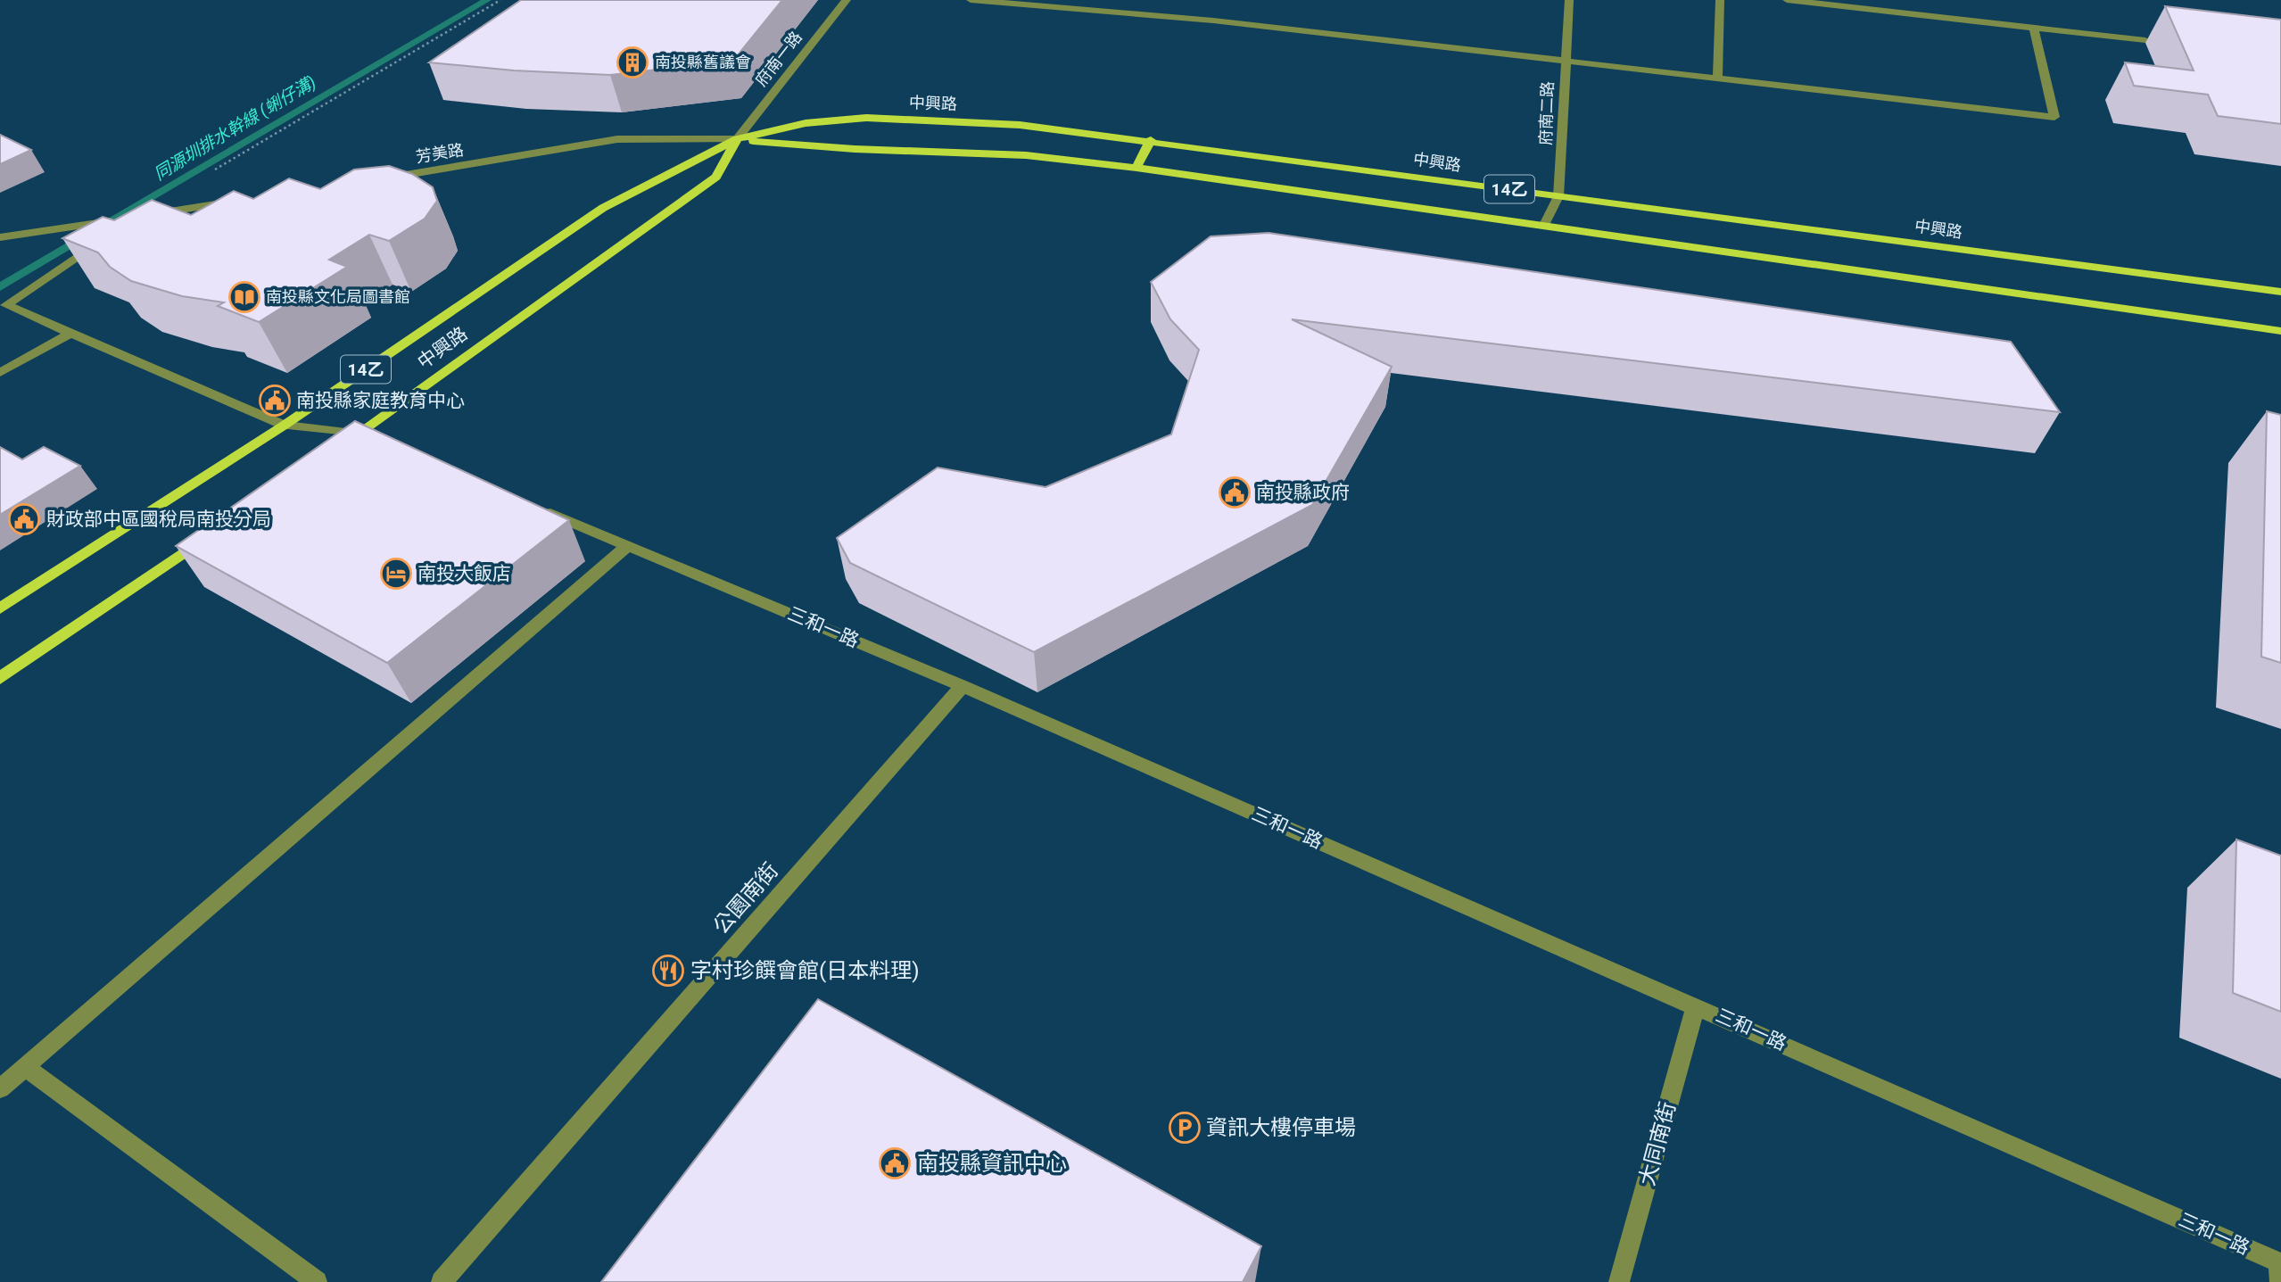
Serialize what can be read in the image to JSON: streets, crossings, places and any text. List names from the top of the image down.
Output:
{
  "streets": {
    "main road": ["中興路", "14乙"],
    "street": [
      "府南一路",
      "府南二路",
      "芳美路",
      "三和一路",
      "公園南街",
      "大同南街"
    ]
  },
  "crossings": [
    ["府南一路", "中興路"],
    ["府南一路", "芳美路"],
    ["府南一路", "14乙"],
    ["中興路", "府南二路"],
    ["中興路", "芳美路"],
    ["中興路", "14乙"],
    ["府南二路", "14乙"],
    ["芳美路", "14乙"],
    ["三和一路", "公園南街"],
    ["三和一路", "大同南街"]
  ],
  "water": ["同源圳排水幹線 (蜊仔溝)"],
  "places": {
    "building": ["南投縣舊議會"],
    "library": ["南投縣文化局圖書館"],
    "public building": [
      "南投縣家庭教育中心",
      "南投縣政府",
      "財政部中區國稅局南投分局",
      "南投縣資訊中心"
    ],
    "hotel": ["南投大飯店"],
    "restaurant": ["字村珍饌會館(日本料理)"],
    "parking": ["資訊大樓停車場"]
  }
}
